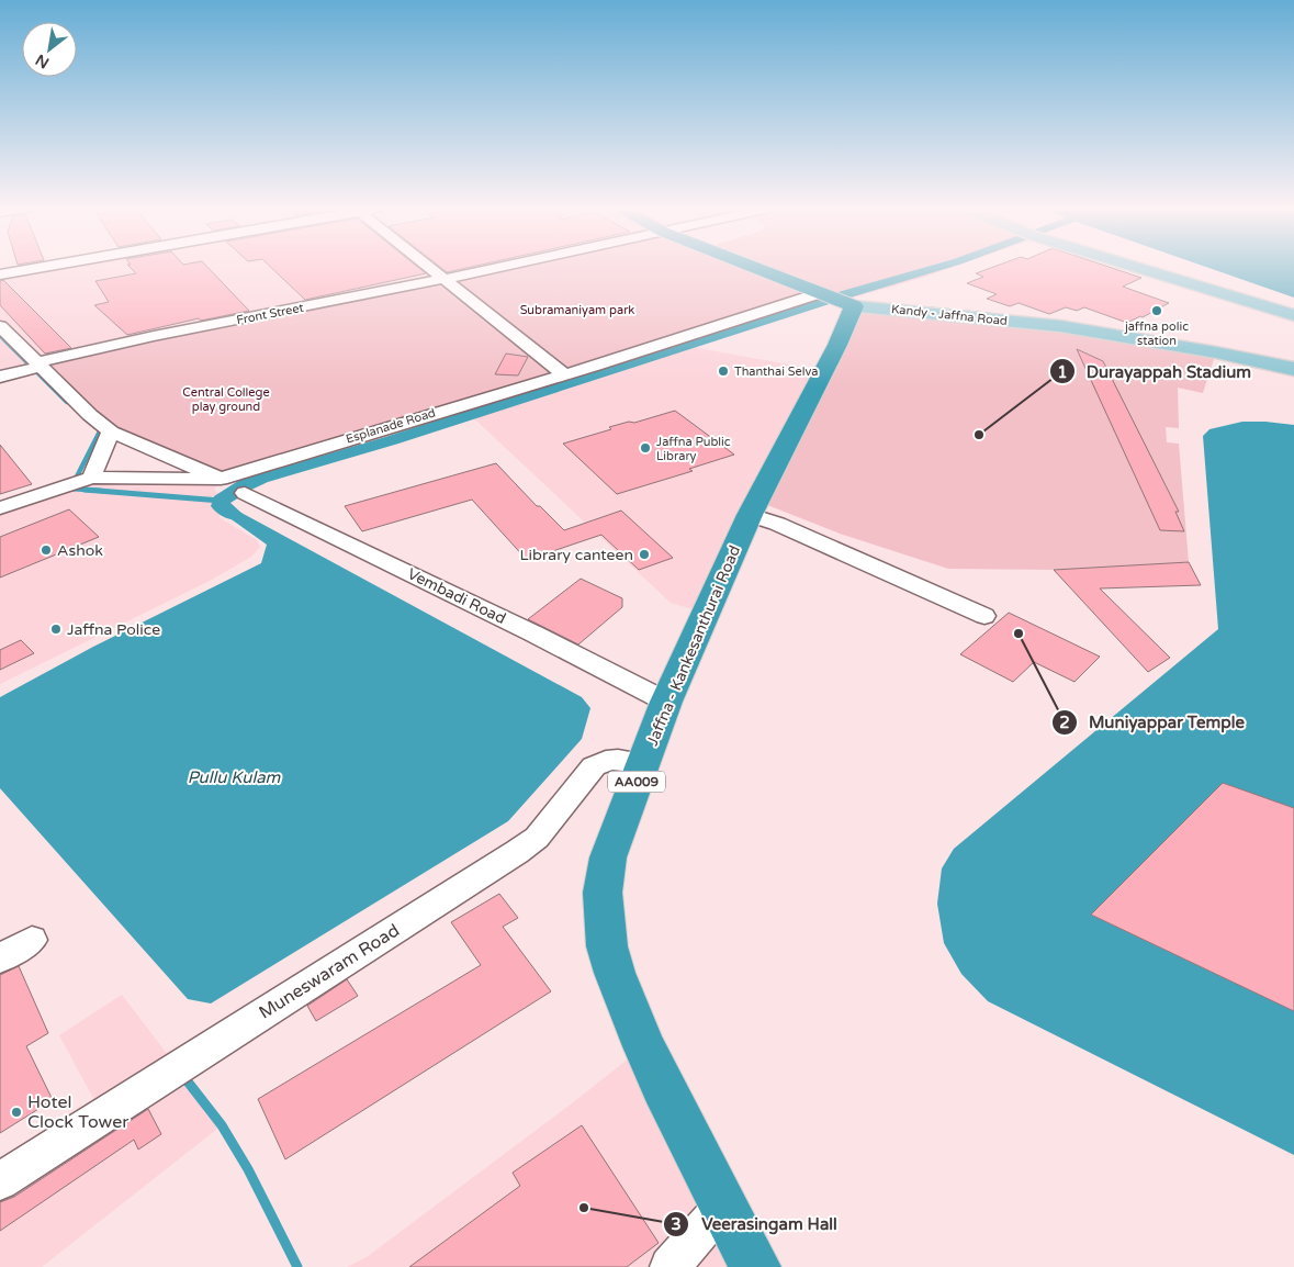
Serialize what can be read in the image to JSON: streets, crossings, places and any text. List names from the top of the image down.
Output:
{
  "streets": {
    "highway": ["Kandy - Jaffna Road", "Jaffna - Kankesanthurai Road", "AA009"],
    "street": [
      "Front Street",
      "Esplanade Road",
      "Vembadi Road",
      "Muneswaram Road"
    ]
  },
  "crossings": [
    ["Kandy - Jaffna Road", "Esplanade Road"],
    ["Kandy - Jaffna Road", "Jaffna - Kankesanthurai Road"],
    ["Esplanade Road", "Vembadi Road"],
    ["Vembadi Road", "Jaffna - Kankesanthurai Road"],
    ["Jaffna - Kankesanthurai Road", "Muneswaram Road"]
  ],
  "water": ["Pullu Kulam"],
  "parks": ["Subramaniyam park", "Central College play ground"],
  "places": [
    "jaffna polic station",
    "Thanthai Selva",
    "Durayappah Stadium",
    "Jaffna Public Library",
    "Ashok",
    "Library canteen",
    "Jaffna Police",
    "Muniyappar Temple",
    "Hotel Clock Tower",
    "Veerasingam Hall"
  ],
  "north": "bottom left"
}
